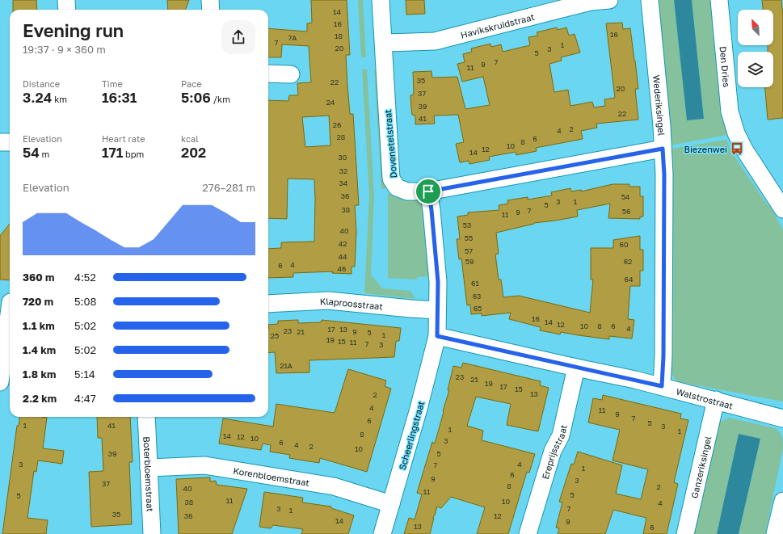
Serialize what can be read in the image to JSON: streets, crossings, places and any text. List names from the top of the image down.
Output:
{
  "streets": {
    "street": [
      "Havikskruidstraat",
      "Den Dries",
      "Wederiksingel",
      "Dovenetelstraat",
      "Klaproosstraat",
      "Walstrostraat",
      "Scheerlingstraat",
      "Ereprijsstraat",
      "Ganzeriksingel",
      "Boterbloemstraat",
      "Korenbloemstraat"
    ]
  },
  "crossings": [
    ["Havikskruidstraat", "Dovenetelstraat"],
    ["Wederiksingel", "Dovenetelstraat"],
    ["Wederiksingel", "Walstrostraat"],
    ["Walstrostraat", "Scheerlingstraat"],
    ["Walstrostraat", "Ereprijsstraat"],
    ["Walstrostraat", "Ganzeriksingel"],
    ["Scheerlingstraat", "Korenbloemstraat"],
    ["Boterbloemstraat", "Korenbloemstraat"]
  ],
  "places": {
    "bus stop": ["Biezenwei"]
  },
  "house_numbers": [
    "14",
    "16",
    "16",
    "18",
    "7A",
    "7",
    "1",
    "20",
    "3",
    "5",
    "7",
    "9",
    "11",
    "35",
    "22",
    "20",
    "37",
    "24",
    "39",
    "22",
    "41",
    "26",
    "2",
    "4",
    "28",
    "6",
    "8",
    "10",
    "12",
    "14",
    "30",
    "32",
    "34",
    "36",
    "54",
    "3",
    "1",
    "5",
    "38",
    "7",
    "56",
    "9",
    "11",
    "53",
    "40",
    "55",
    "42",
    "60",
    "57",
    "44",
    "59",
    "62",
    "4",
    "6",
    "46",
    "64",
    "61",
    "63",
    "65",
    "16",
    "14",
    "12",
    "10",
    "8",
    "6",
    "4",
    "17",
    "13",
    "23",
    "21",
    "9",
    "5",
    "1",
    "25",
    "19",
    "15",
    "11",
    "7",
    "3",
    "21A",
    "23",
    "21",
    "19",
    "17",
    "15",
    "13",
    "2",
    "4",
    "11",
    "9",
    "7",
    "6",
    "5",
    "1",
    "41",
    "3",
    "1",
    "1",
    "8",
    "14",
    "12",
    "10",
    "3",
    "6",
    "4",
    "2",
    "10",
    "39",
    "5",
    "3",
    "4",
    "7",
    "1",
    "6",
    "9",
    "3",
    "37",
    "8",
    "2",
    "40",
    "11",
    "5",
    "5",
    "11",
    "10",
    "38",
    "4",
    "3",
    "7",
    "1",
    "35",
    "36",
    "12",
    "14",
    "9",
    "13",
    "6"
  ],
  "north": "top left",
  "page": {
    "heading": ["Evening run", "19:37 · 9 × 360 m"],
    "stats": [
      ["Distance", "3.24 km"],
      ["Time", "16:31"],
      ["Pace", "5:06 /km"],
      ["Elevation", "54 m"],
      ["Heart rate", "171 bpm"],
      ["kcal", "202"]
    ],
    "chart": ["Elevation", "276–281 m"],
    "list": [
      {
        "name": "360 m",
        "note": "4:52"
      },
      {
        "name": "720 m",
        "note": "5:08"
      },
      {
        "name": "1.1 km",
        "note": "5:02"
      },
      {
        "name": "1.4 km",
        "note": "5:02"
      },
      {
        "name": "1.8 km",
        "note": "5:14"
      },
      {
        "name": "2.2 km",
        "note": "4:47"
      }
    ]
  }
}
